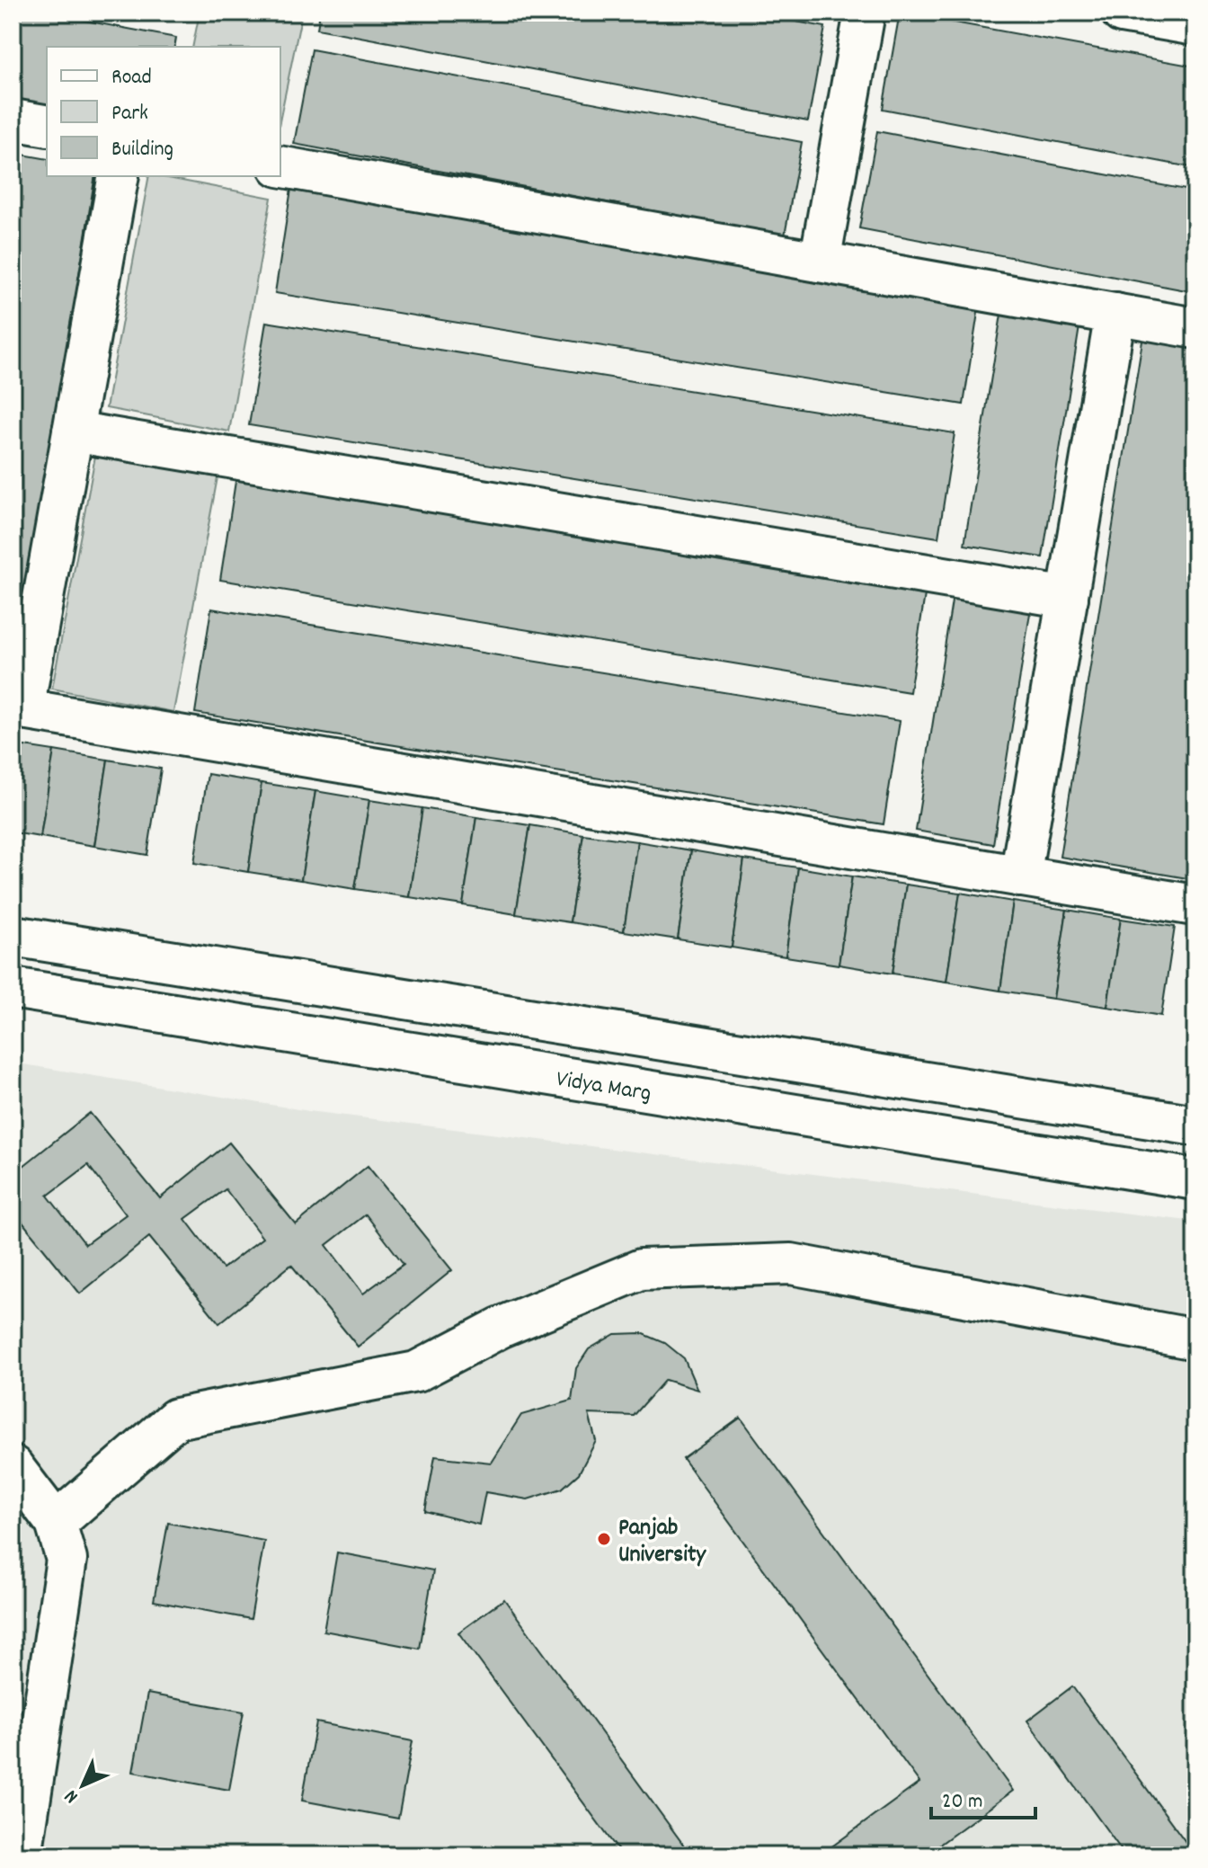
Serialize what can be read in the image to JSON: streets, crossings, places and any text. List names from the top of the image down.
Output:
{
  "streets": {
    "street": ["Vidya Marg"]
  },
  "places": ["Panjab University"],
  "legend": ["Road", "Park", "Building"],
  "scale_bar": "20 m",
  "north": "bottom left"
}
